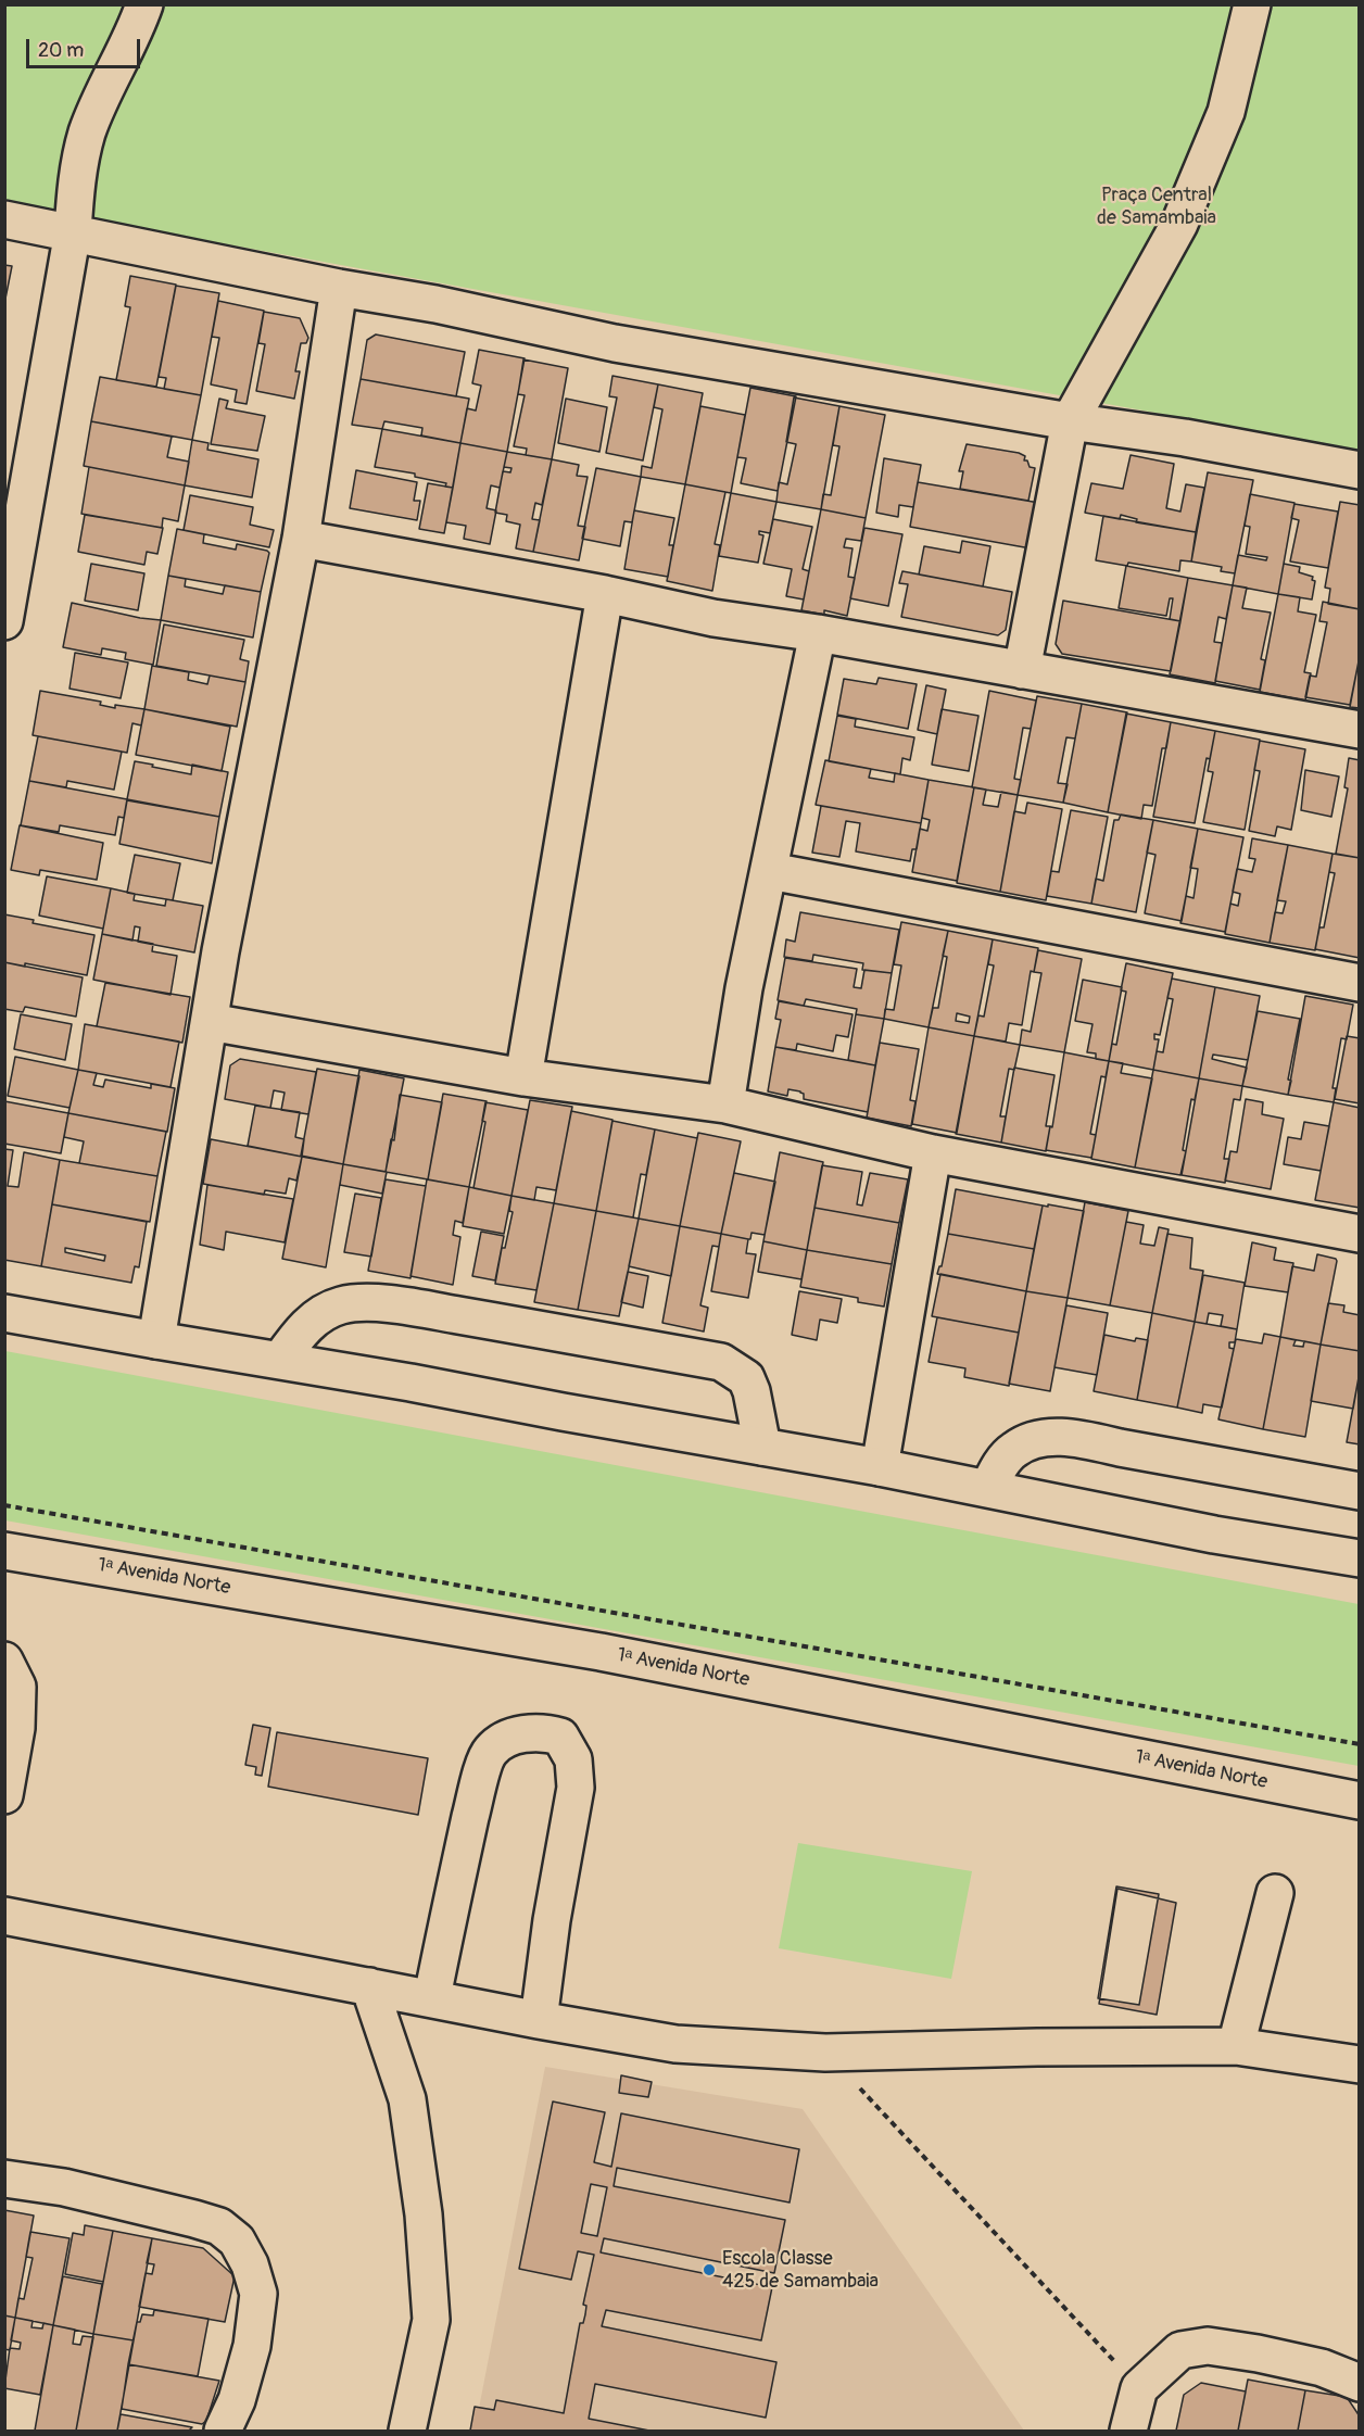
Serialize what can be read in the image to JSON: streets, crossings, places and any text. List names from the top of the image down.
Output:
{
  "streets": {
    "street": ["1ᵃ Avenida Norte"]
  },
  "parks": ["Praça Central de Samambaia"],
  "places": ["Escola Classe 425 de Samambaia"],
  "scale_bar": "20 m"
}
